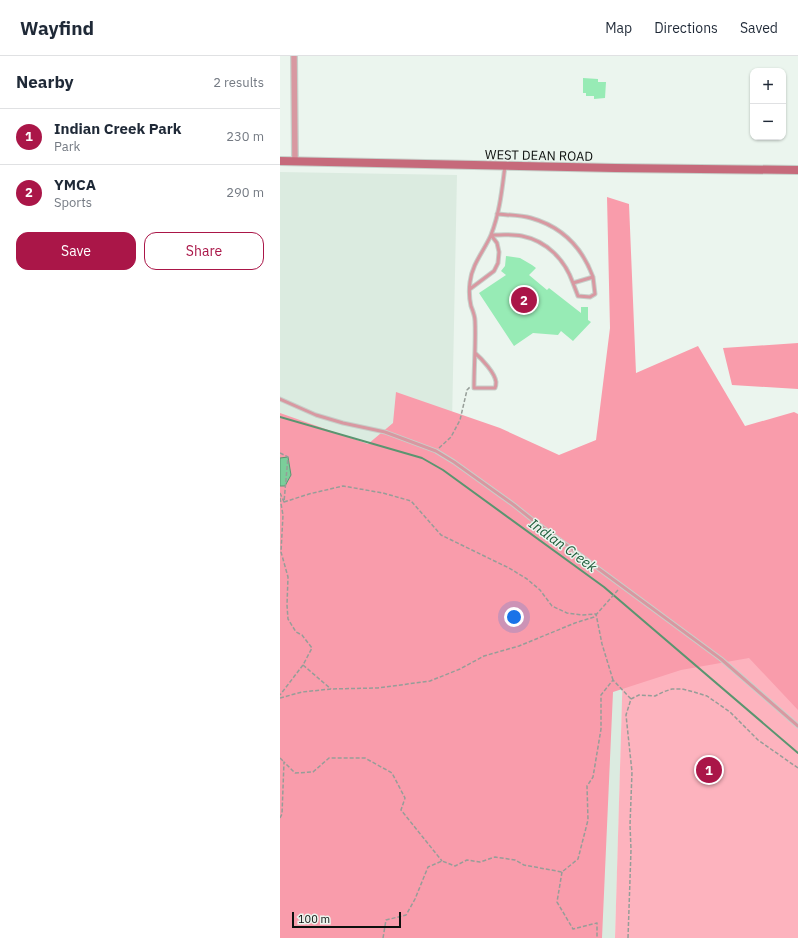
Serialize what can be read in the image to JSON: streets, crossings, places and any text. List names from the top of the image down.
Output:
{
  "streets": {
    "street": ["WEST DEAN ROAD"]
  },
  "water": ["Indian Creek"],
  "scale_bar": "100 m",
  "page": {
    "header": "Wayfind",
    "nav": ["Map", "Directions", "Saved"],
    "heading": ["Nearby", "2 results"],
    "map_buttons": ["+", "−"],
    "list": [
      {
        "mark": "1",
        "name": "Indian Creek Park",
        "note": "Park",
        "value": "230 m"
      },
      {
        "mark": "2",
        "name": "YMCA",
        "note": "Sports",
        "value": "290 m"
      }
    ],
    "buttons": ["Save", "Share"],
    "pins": ["2", "1"],
    "scale": "100 m"
  }
}
